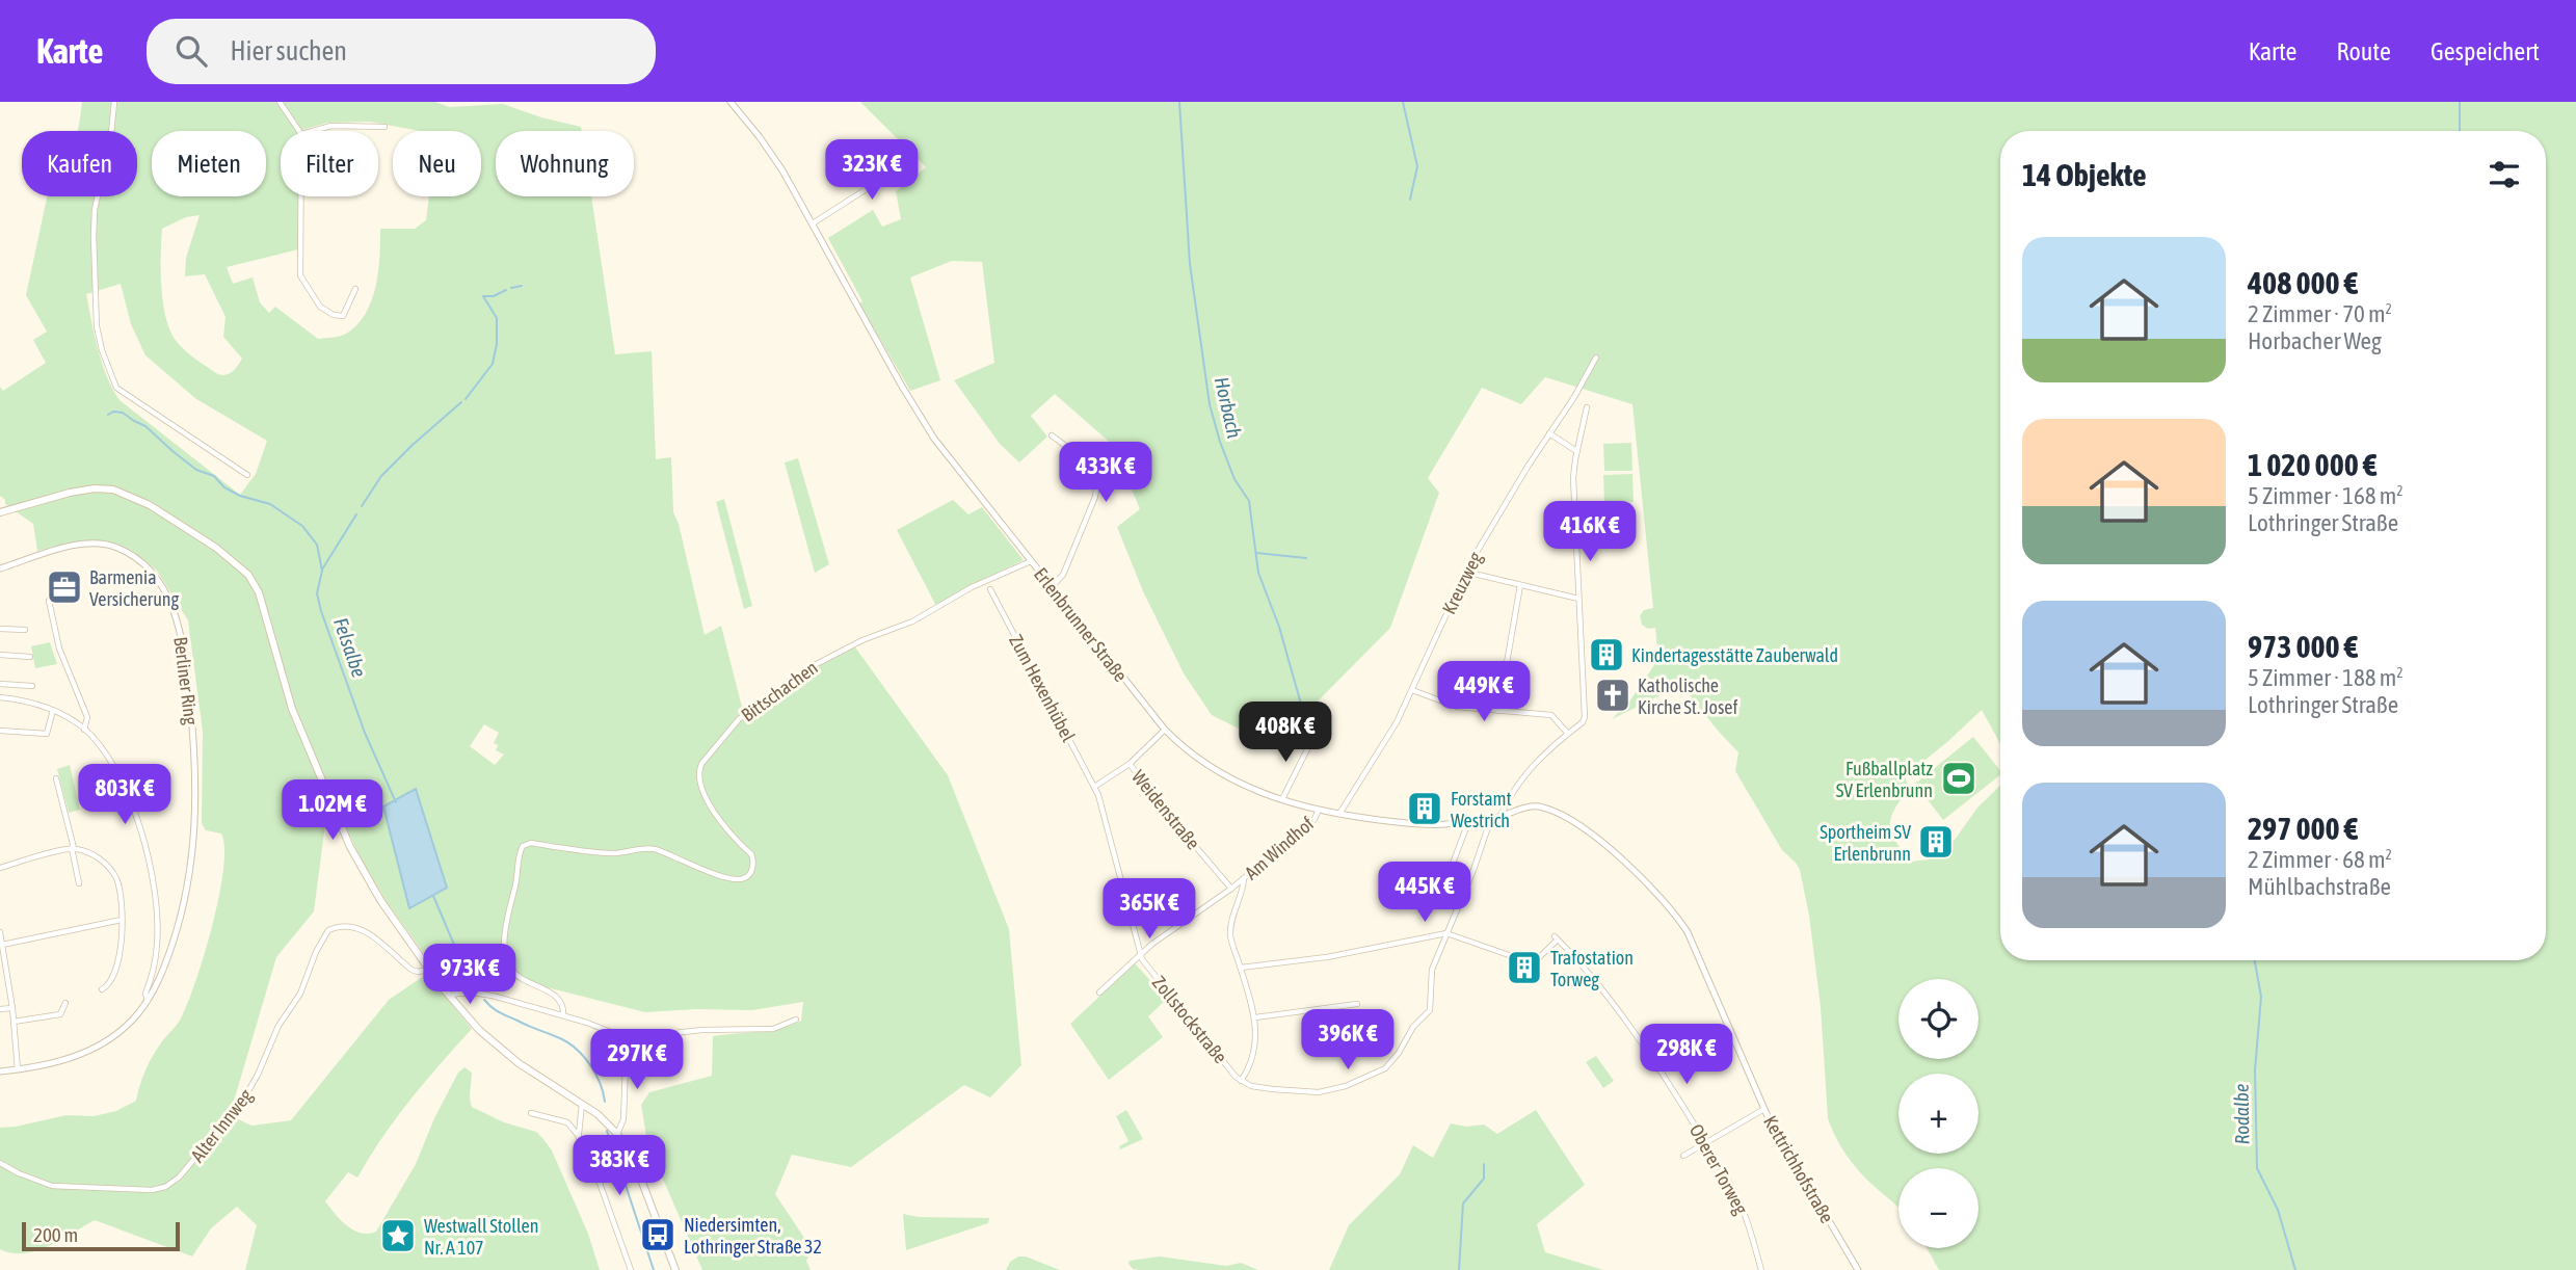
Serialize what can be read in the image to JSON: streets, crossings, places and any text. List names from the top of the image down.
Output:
{
  "streets": {
    "street": [
      "Kreuzweg",
      "Erlenbrunner Straße",
      "Berliner Ring",
      "Zum Hexenhübel",
      "Bittschachen",
      "Weidenstraße",
      "Am Windhof",
      "Zollstockstraße",
      "Alter Innweg",
      "Oberer Torweg",
      "Kettrichhofstraße"
    ]
  },
  "crossings": [
    ["Kreuzweg", "Erlenbrunner Straße"],
    ["Erlenbrunner Straße", "Bittschachen"],
    ["Erlenbrunner Straße", "Am Windhof"],
    ["Erlenbrunner Straße", "Kettrichhofstraße"],
    ["Zum Hexenhübel", "Zollstockstraße"],
    ["Weidenstraße", "Am Windhof"],
    ["Am Windhof", "Zollstockstraße"],
    ["Zollstockstraße", "Oberer Torweg"]
  ],
  "water": ["Horbach", "Felsalbe", "Rodalbe"],
  "places": {
    "office": ["Barmenia Versicherung"],
    "building": [
      "Kindertagesstätte Zauberwald",
      "Forstamt Westrich",
      "Sportheim SV Erlenbrunn",
      "Trafostation Torweg"
    ],
    "church": ["Katholische Kirche St. Josef"],
    "sports": ["Fußballplatz SV Erlenbrunn"],
    "bus stop": ["Niedersimten, Lothringer Straße 32"],
    "place": ["Westwall Stollen Nr. A 107"]
  },
  "scale_bar": "200 m",
  "page": {
    "header": "Karte",
    "search": "Hier suchen",
    "nav": ["Karte", "Route", "Gespeichert"],
    "chip": [
      "Kaufen",
      "Mieten",
      "Filter",
      "Neu",
      "Wohnung"
    ],
    "heading": "14 Objekte",
    "price": [
      "323K €",
      "433K €",
      "416K €",
      "449K €",
      "408K €",
      "803K €",
      "1.02M €",
      "445K €",
      "365K €",
      "973K €",
      "396K €",
      "298K €",
      "297K €",
      "383K €"
    ],
    "list": [
      {
        "name": "408 000 €",
        "note": "2 Zimmer · 70 m² · Horbacher Weg"
      },
      {
        "name": "1 020 000 €",
        "note": "5 Zimmer · 168 m² · Lothringer Straße"
      },
      {
        "name": "973 000 €",
        "note": "5 Zimmer · 188 m² · Lothringer Straße"
      },
      {
        "name": "297 000 €",
        "note": "2 Zimmer · 68 m² · Mühlbachstraße"
      }
    ],
    "map_buttons": ["+", "−"],
    "scale": "200 m"
  }
}
